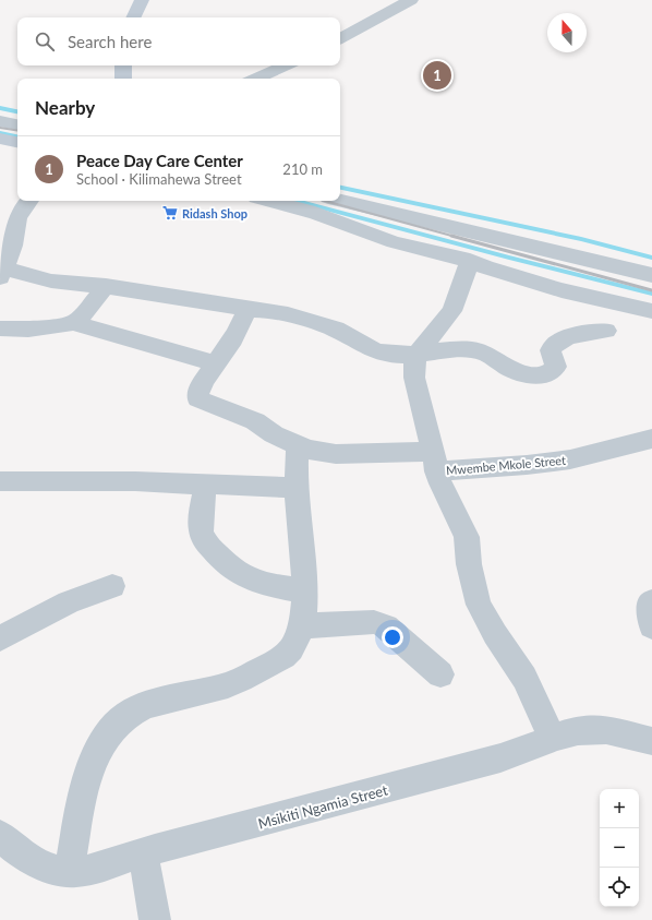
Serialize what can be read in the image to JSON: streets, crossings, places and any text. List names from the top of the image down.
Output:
{
  "streets": {
    "street": ["Mwembe Mkole Street", "Msikiti Ngamia Street"]
  },
  "places": {
    "supermarket": ["Ridash Shop"]
  },
  "north": "top",
  "page": {
    "search": "Search here",
    "pins": "1",
    "heading": "Nearby",
    "list": [
      {
        "mark": "1",
        "name": "Peace Day Care Center",
        "note": "School · Kilimahewa Street",
        "value": "210 m"
      }
    ],
    "map_buttons": ["+", "−"]
  }
}
